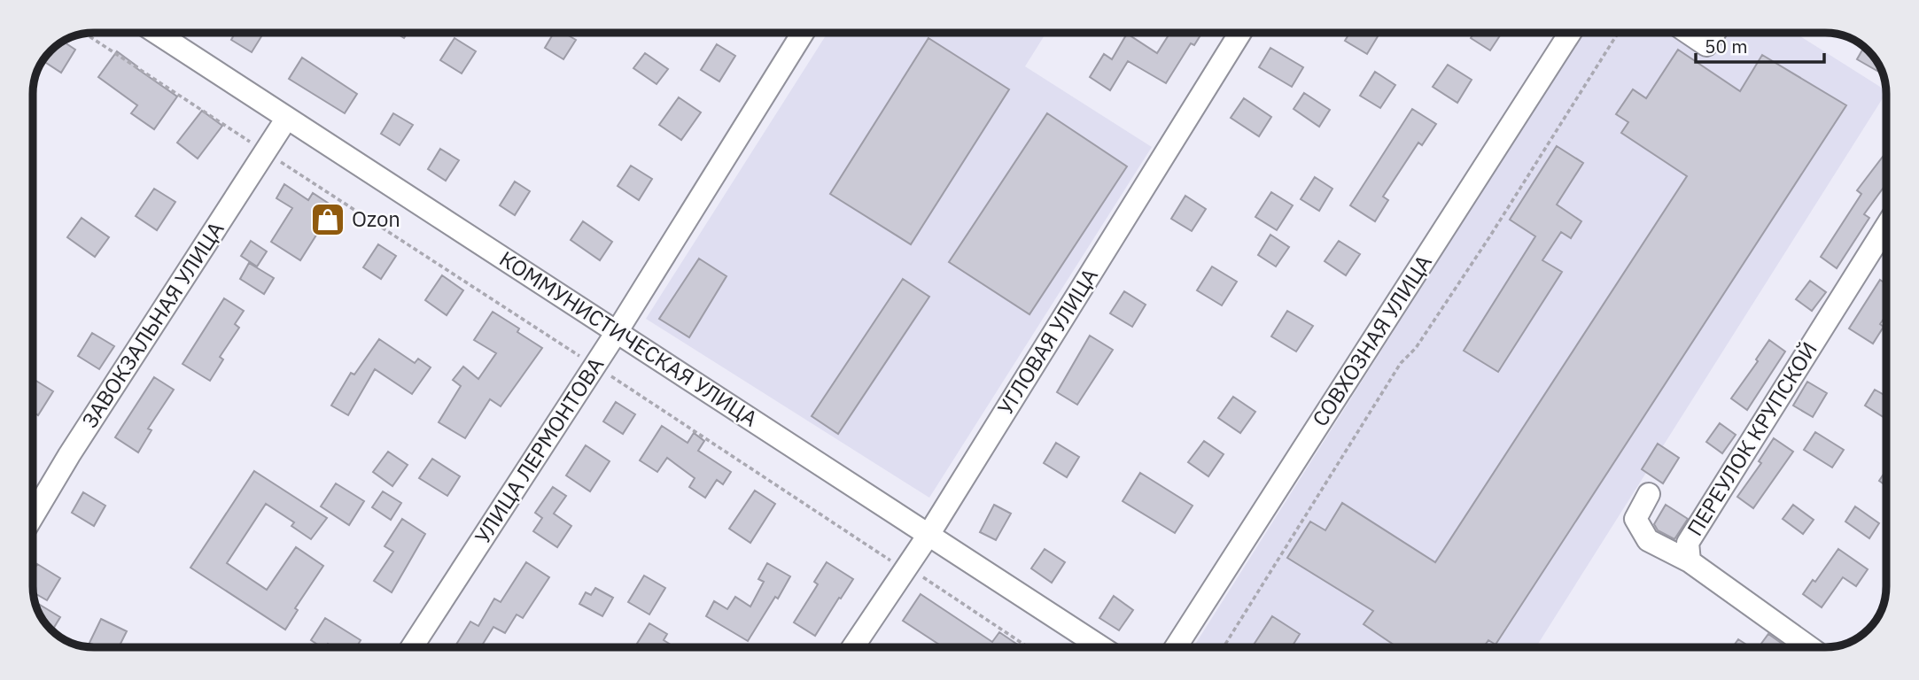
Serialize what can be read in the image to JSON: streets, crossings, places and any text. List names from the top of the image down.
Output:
{
  "streets": {
    "street": [
      "ЗАВОКЗАЛЬНАЯ УЛИЦА",
      "КОММУНИСТИЧЕСКАЯ УЛИЦА",
      "СОВХОЗНАЯ УЛИЦА",
      "УГЛОВАЯ УЛИЦА",
      "ПЕРЕУЛОК КРУПСКОЙ",
      "УЛИЦА ЛЕРМОНТОВА"
    ]
  },
  "crossings": [
    ["ЗАВОКЗАЛЬНАЯ УЛИЦА", "КОММУНИСТИЧЕСКАЯ УЛИЦА"],
    ["КОММУНИСТИЧЕСКАЯ УЛИЦА", "УГЛОВАЯ УЛИЦА"],
    ["КОММУНИСТИЧЕСКАЯ УЛИЦА", "УЛИЦА ЛЕРМОНТОВА"]
  ],
  "places": {
    "shop": ["Ozon"]
  },
  "scale_bar": "50 m"
}
